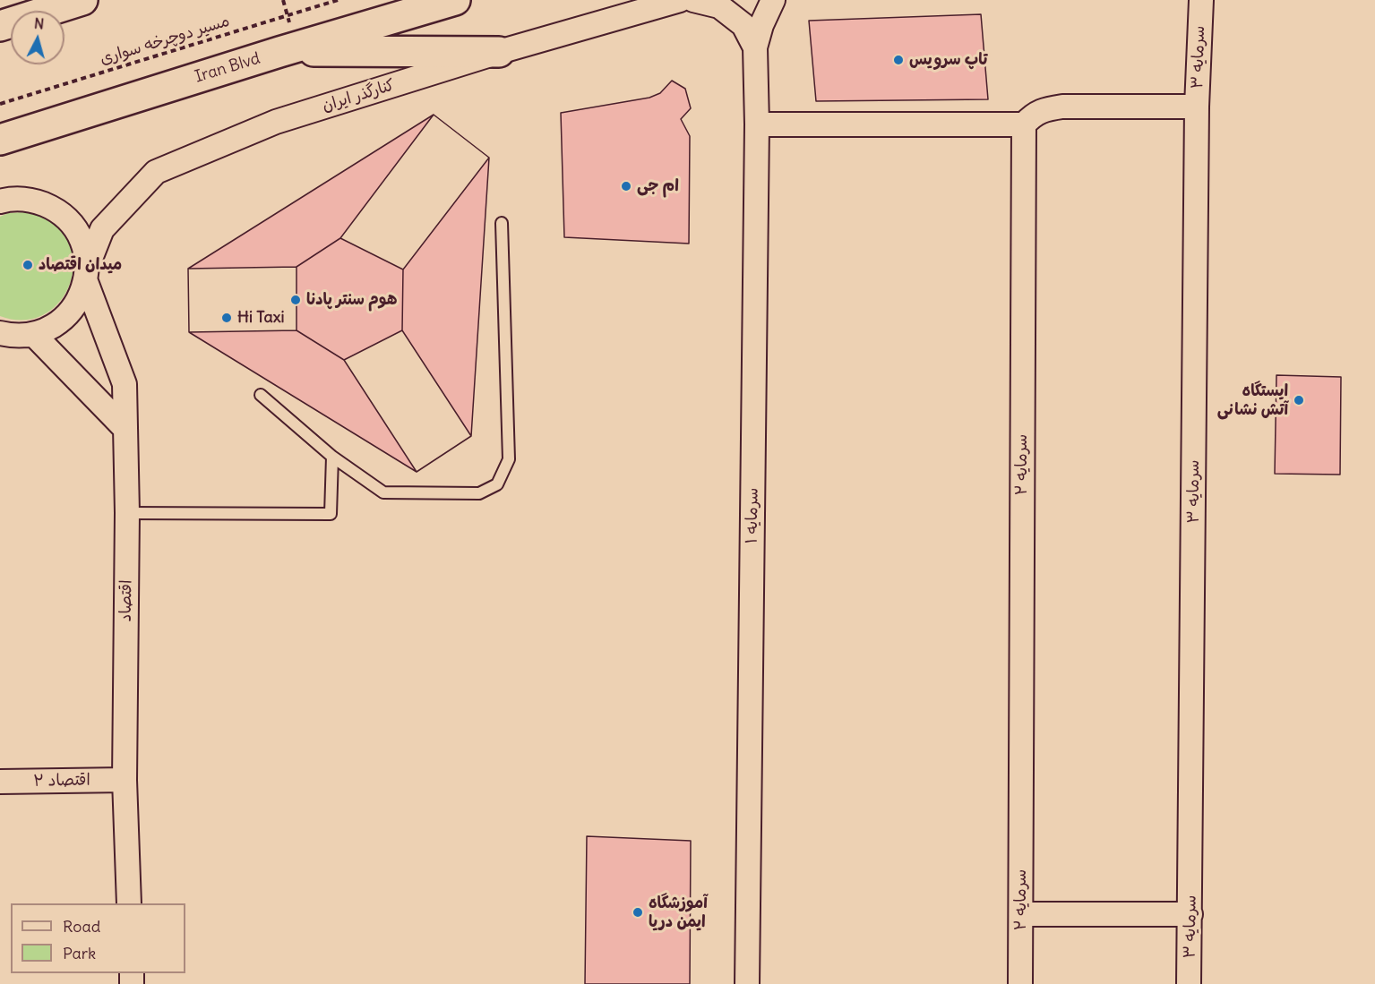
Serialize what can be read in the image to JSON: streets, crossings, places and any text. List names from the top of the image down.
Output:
{
  "streets": {
    "main road": ["Iran Blvd"],
    "street": [
      "سرمایه ۳",
      "کنارگذر ایران",
      "سرمایه ۲",
      "سرمایه ۱",
      "اقتصاد",
      "اقتصاد ۲"
    ],
    "path": ["مسیر دوچرخه سواری"]
  },
  "crossings": [
    ["کنارگذر ایران", "اقتصاد"],
    ["اقتصاد", "اقتصاد ۲"]
  ],
  "places": [
    "تاپ سرویس",
    "ام جی",
    "میدان اقتصاد",
    "هوم سنتر پادنا",
    "Hi Taxi",
    "ایستگاه آتش نشانی",
    "آموزشگاه ایمن دریا"
  ],
  "legend": ["Road", "Park"],
  "north": "top"
}
